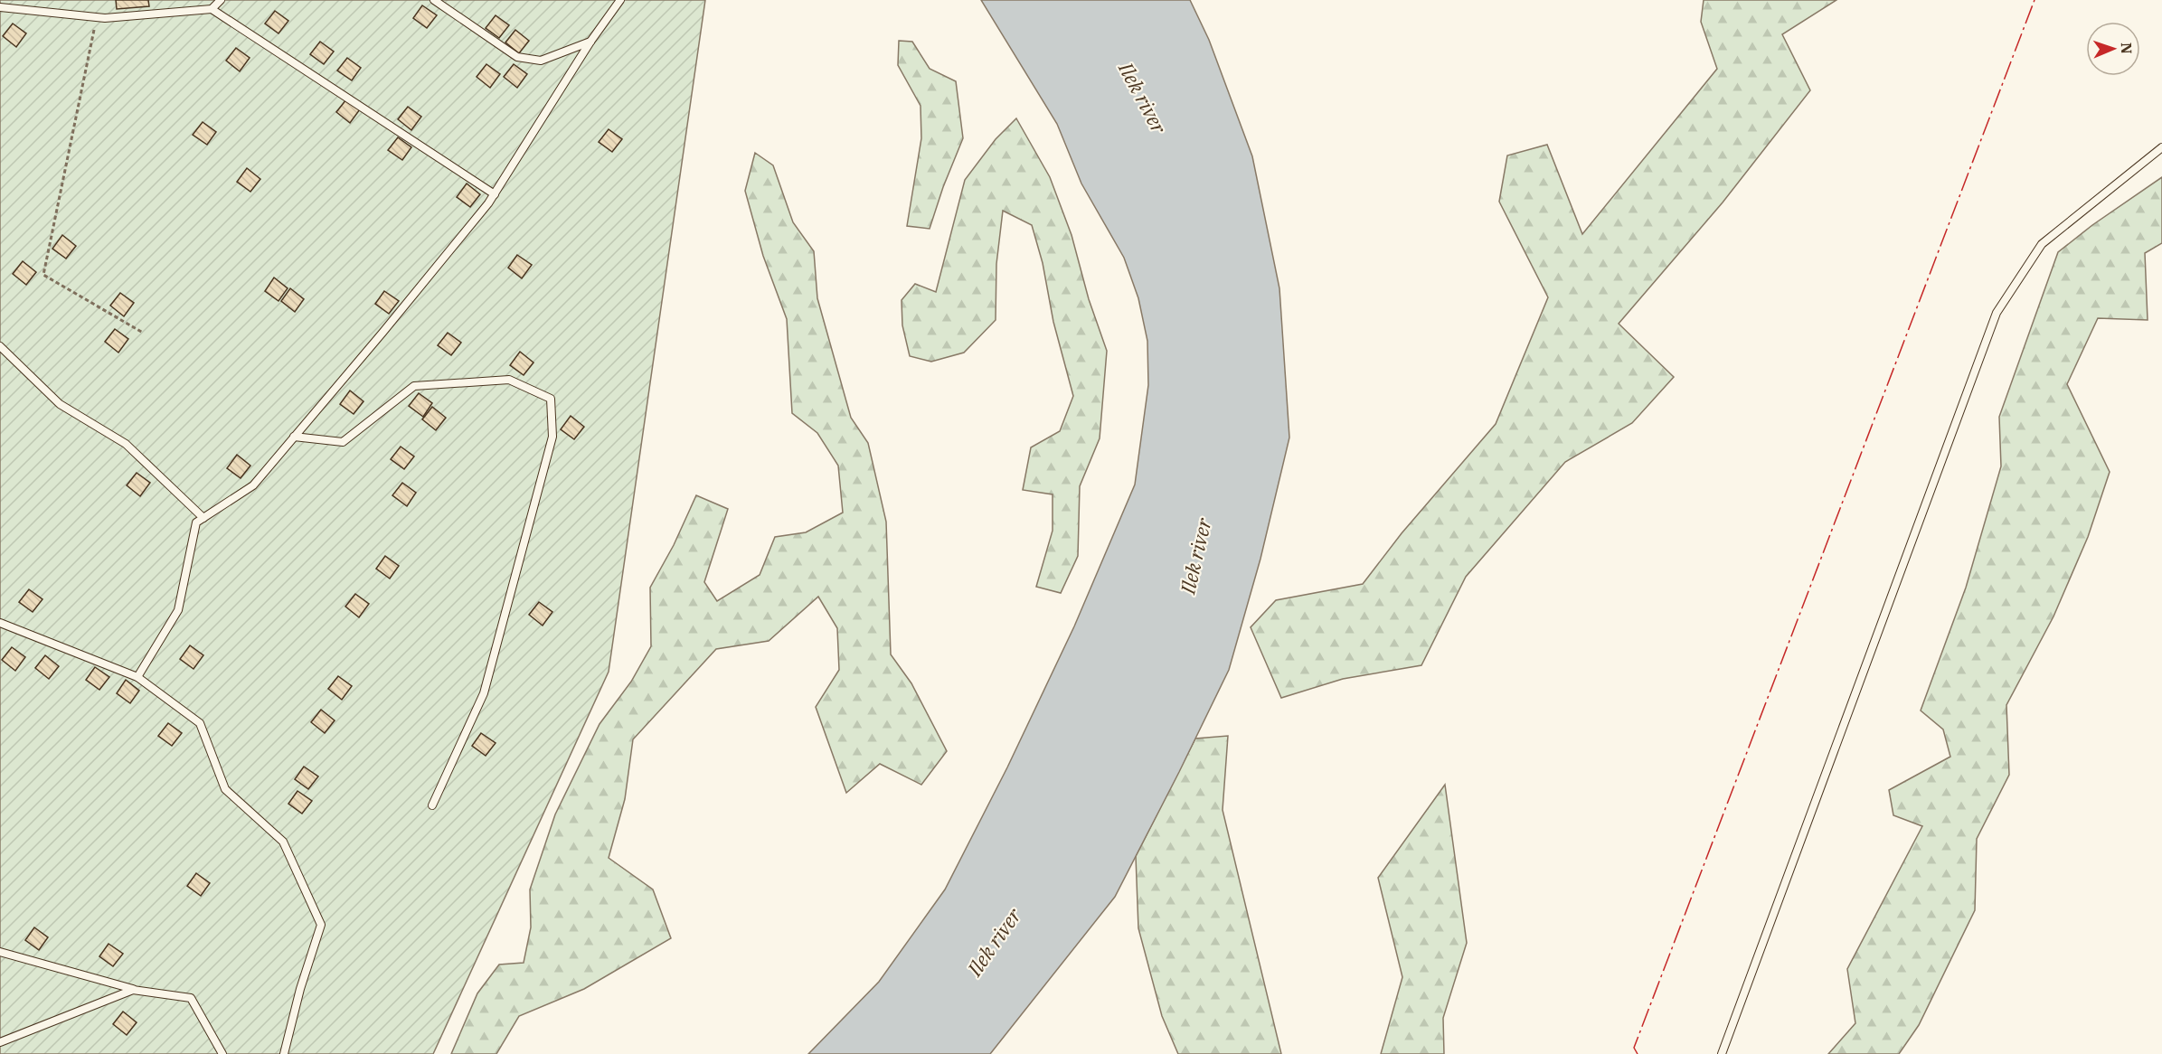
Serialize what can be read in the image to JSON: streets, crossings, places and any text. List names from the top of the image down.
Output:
{
  "water": ["Ilek river"],
  "north": "right"
}
